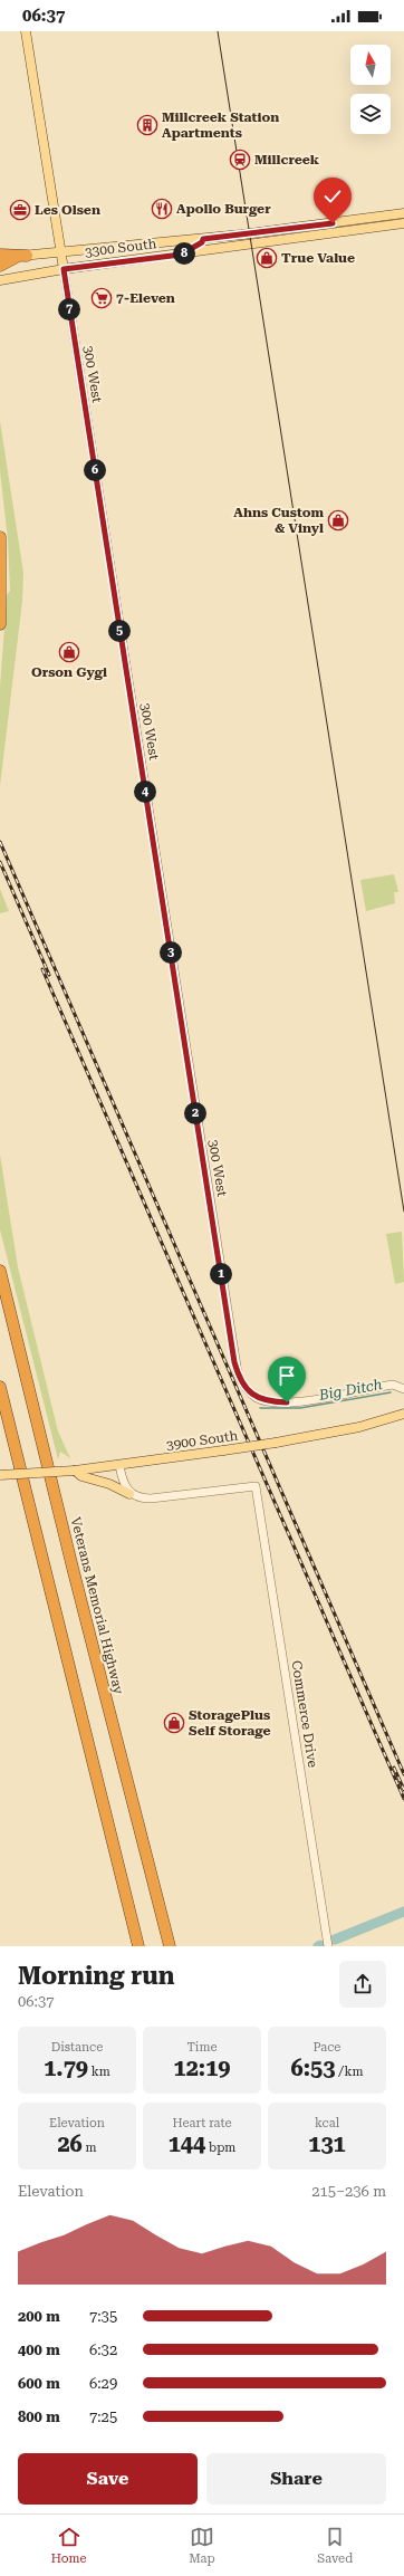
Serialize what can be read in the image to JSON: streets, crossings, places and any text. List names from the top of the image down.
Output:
{
  "streets": {
    "highway": ["Veterans Memorial Highway"],
    "main road": ["3300 South", "300 West", "3900 South"],
    "street": ["Commerce Drive"]
  },
  "crossings": [
    ["3300 South", "300 West"]
  ],
  "water": ["Big Ditch"],
  "places": {
    "building": ["Millcreek Station Apartments"],
    "station": ["Millcreek"],
    "restaurant": ["Apollo Burger"],
    "office": ["Les Olsen"],
    "shop": [
      "True Value",
      "Ahns Custom & Vinyl",
      "Orson Gygi",
      "StoragePlus Self Storage"
    ],
    "supermarket": ["7-Eleven"]
  },
  "north": "top",
  "page": {
    "status": "06:37",
    "pins": [
      "8",
      "7",
      "6",
      "5",
      "4",
      "3",
      "2",
      "1"
    ],
    "heading": ["Morning run", "06:37"],
    "stats": [
      ["Distance", "1.79 km"],
      ["Time", "12:19"],
      ["Pace", "6:53 /km"],
      ["Elevation", "26 m"],
      ["Heart rate", "144 bpm"],
      ["kcal", "131"]
    ],
    "chart": ["Elevation", "215–236 m"],
    "list": [
      {
        "name": "200 m",
        "note": "7:35"
      },
      {
        "name": "400 m",
        "note": "6:32"
      },
      {
        "name": "600 m",
        "note": "6:29"
      },
      {
        "name": "800 m",
        "note": "7:25"
      }
    ],
    "buttons": ["Save", "Share"],
    "tabs": ["Home", "Map", "Saved"]
  }
}
